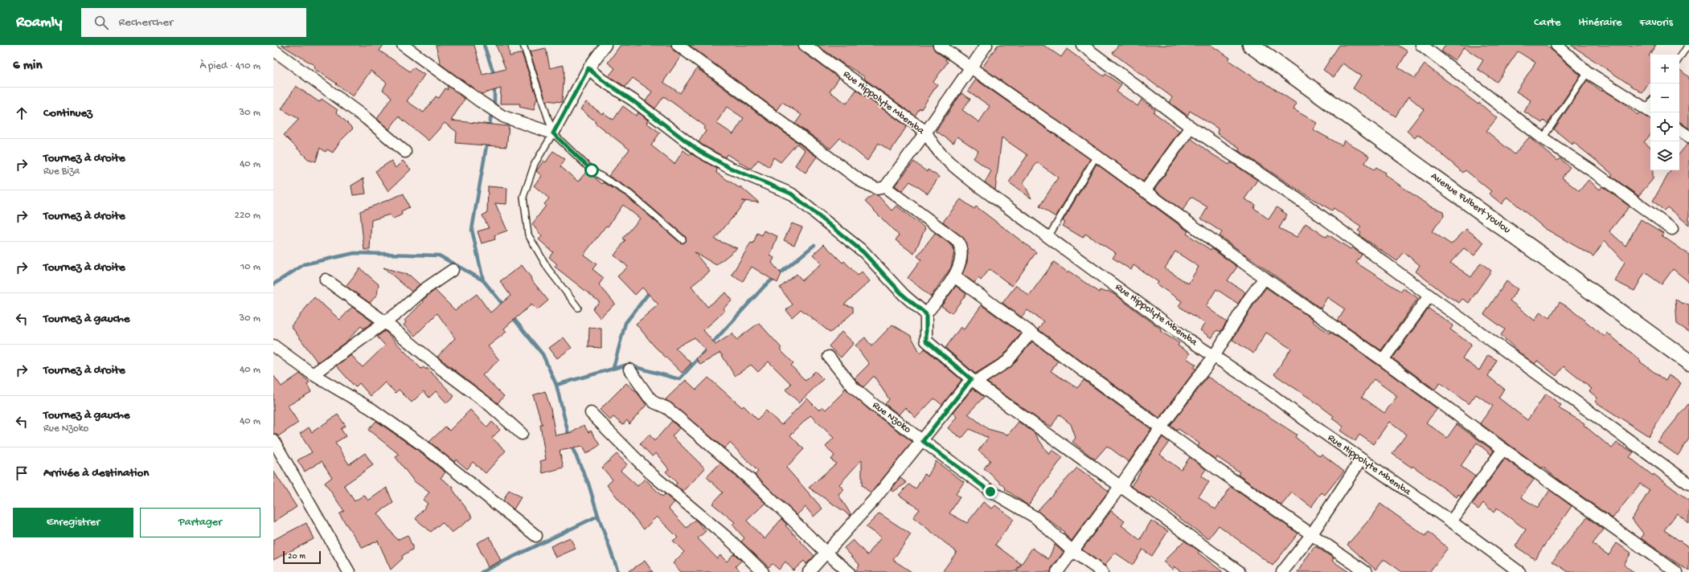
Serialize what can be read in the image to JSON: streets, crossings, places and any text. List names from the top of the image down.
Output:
{
  "streets": {
    "main road": ["Avenue Fulbert Youlou"],
    "street": ["Rue Hippolyte Mbemba", "Rue Nzoko"]
  },
  "scale_bar": "20 m",
  "page": {
    "header": "Roamly",
    "search": "Rechercher",
    "nav": ["Carte", "Itinéraire", "Favoris"],
    "heading": ["6 min", "À pied · 410 m"],
    "map_buttons": ["+", "−"],
    "list": [
      ["Continuez", "30 m"],
      ["Tournez à droite", "Rue Biza", "40 m"],
      ["Tournez à droite", "220 m"],
      ["Tournez à droite", "10 m"],
      ["Tournez à gauche", "30 m"],
      ["Tournez à droite", "40 m"],
      ["Tournez à gauche", "Rue Nzoko", "40 m"],
      "Arrivée à destination"
    ],
    "buttons": ["Enregistrer", "Partager"],
    "scale": "20 m"
  }
}
